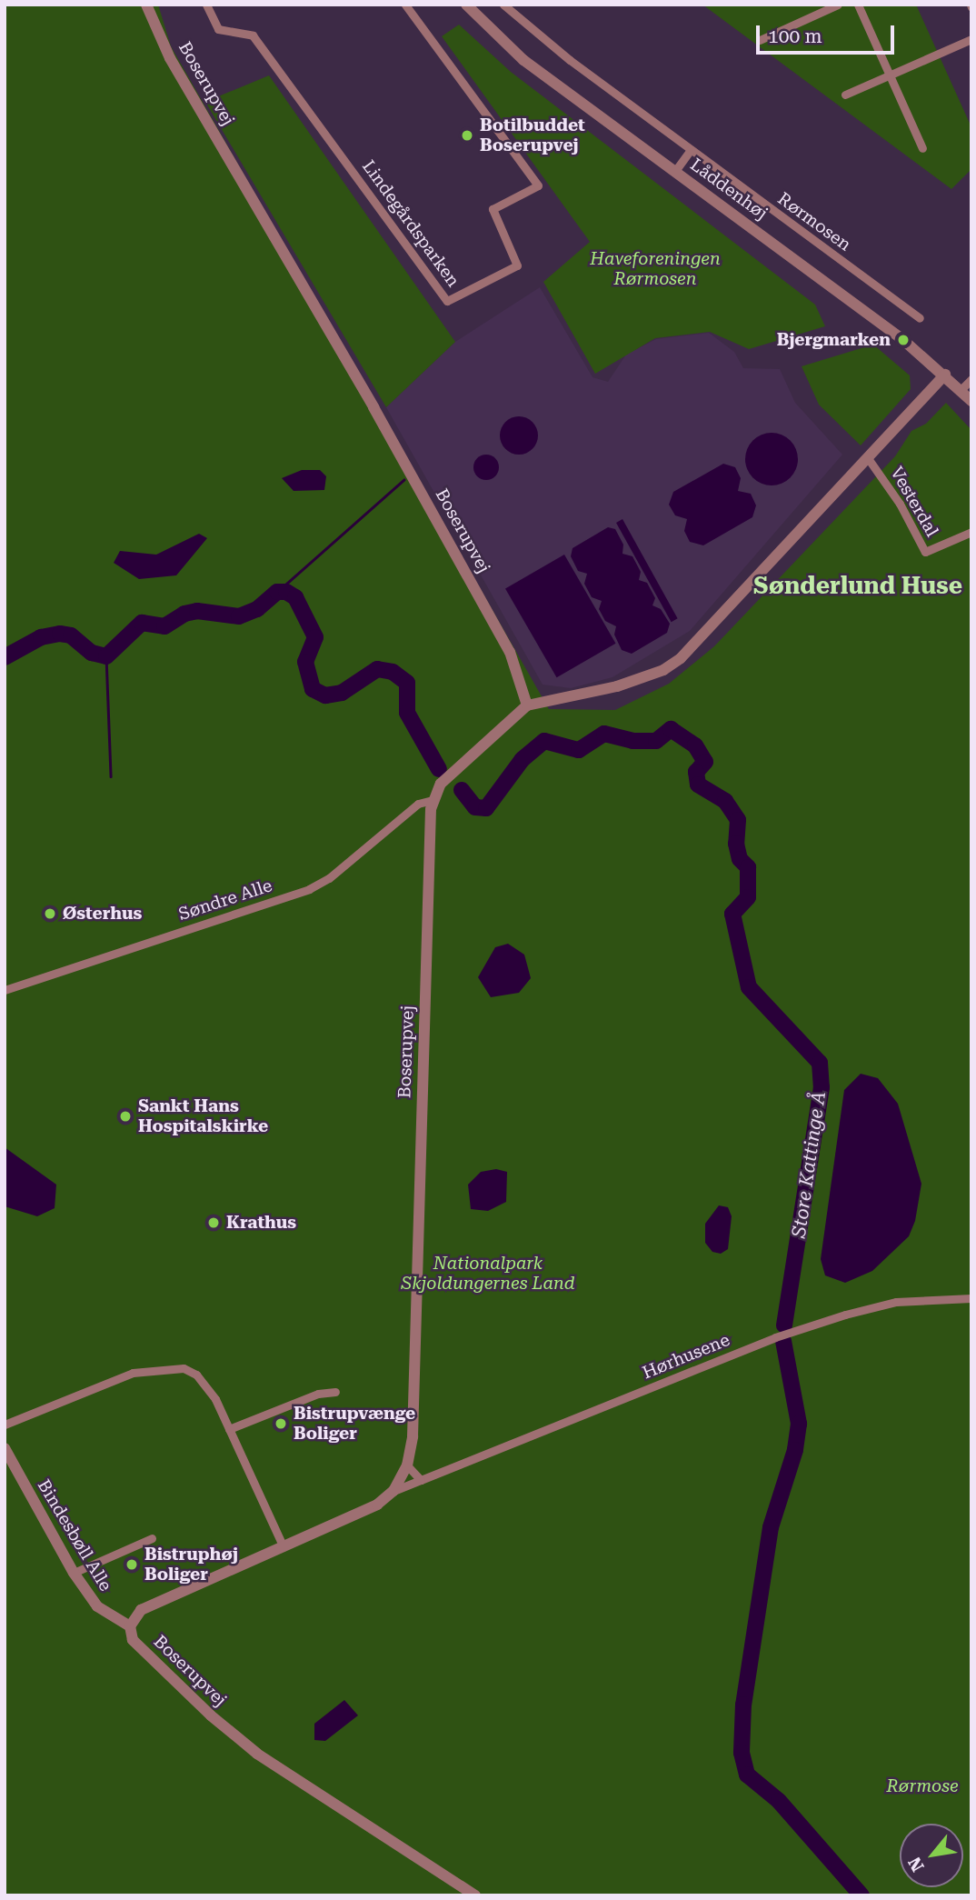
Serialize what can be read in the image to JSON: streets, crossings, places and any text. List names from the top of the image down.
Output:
{
  "streets": {
    "street": [
      "Boserupvej",
      "Låddenhøj",
      "Rørmosen",
      "Lindegårdsparken",
      "Vesterdal",
      "Søndre Alle",
      "Hørhusene",
      "Bindesbøll Alle"
    ]
  },
  "crossings": [
    ["Boserupvej", "Søndre Alle"],
    ["Boserupvej", "Hørhusene"],
    ["Boserupvej", "Bindesbøll Alle"]
  ],
  "districts": ["Sønderlund Huse"],
  "water": ["Store Kattinge Å"],
  "parks": ["Haveforeningen Rørmosen", "Nationalpark Skjoldungernes Land", "Rørmose"],
  "places": [
    "Botilbuddet Boserupvej",
    "Bjergmarken",
    "Østerhus",
    "Sankt Hans Hospitalskirke",
    "Krathus",
    "Bistrupvænge Boliger",
    "Bistruphøj Boliger"
  ],
  "scale_bar": "100 m",
  "north": "bottom left"
}
